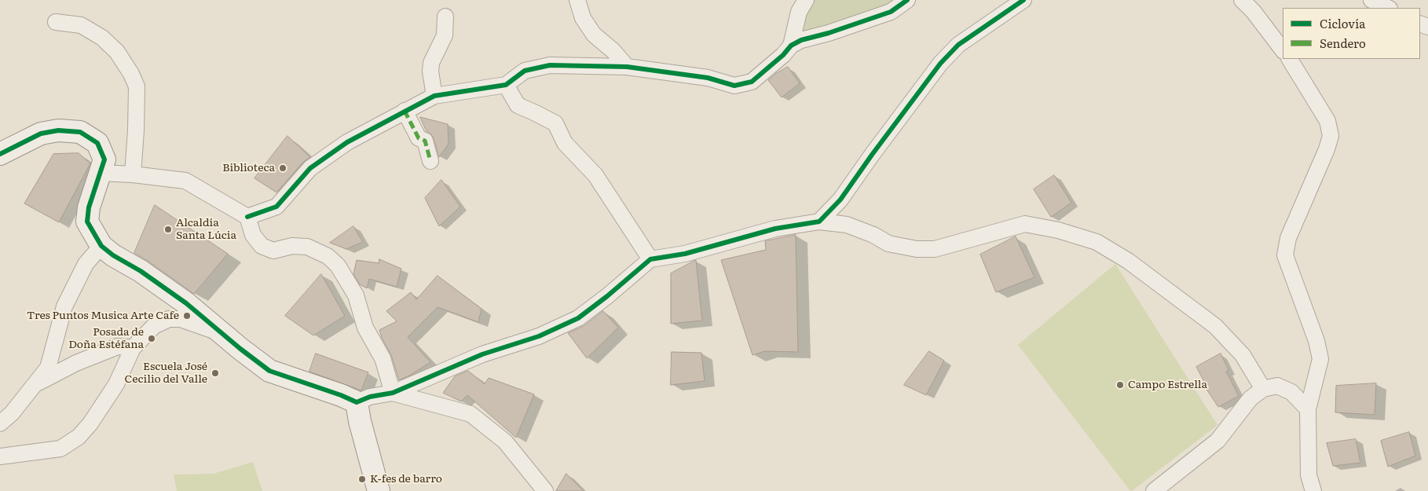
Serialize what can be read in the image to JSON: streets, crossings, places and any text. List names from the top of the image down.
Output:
{
  "places": [
    "Biblioteca",
    "Alcaldía Santa Lúcia",
    "Tres Puntos Musica Arte Cafe",
    "Posada de Doña Estéfana",
    "Escuela José Cecilio del Valle",
    "Campo Estrella",
    "K-fes de barro"
  ],
  "legend": ["Ciclovía", "Sendero"]
}
